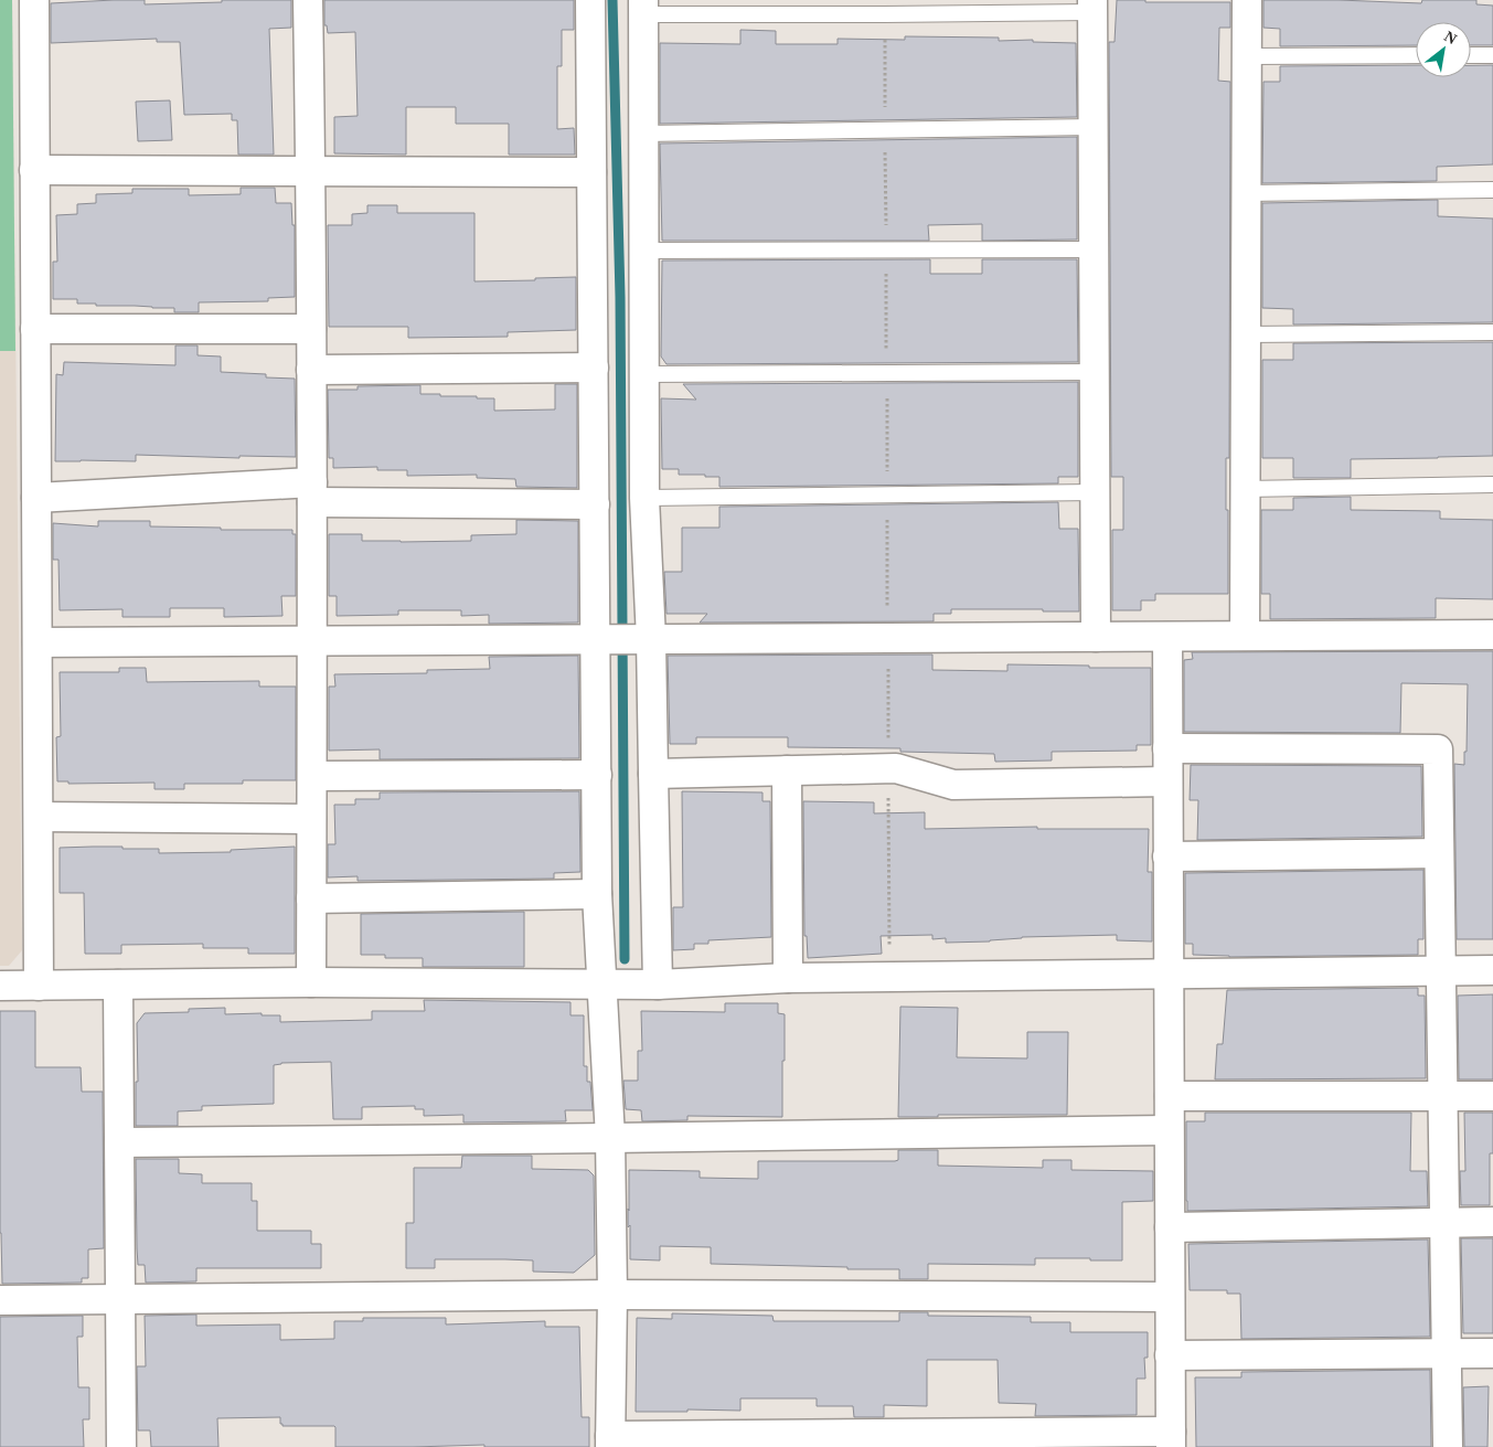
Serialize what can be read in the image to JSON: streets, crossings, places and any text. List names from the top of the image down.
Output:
{
  "north": "top right"
}
